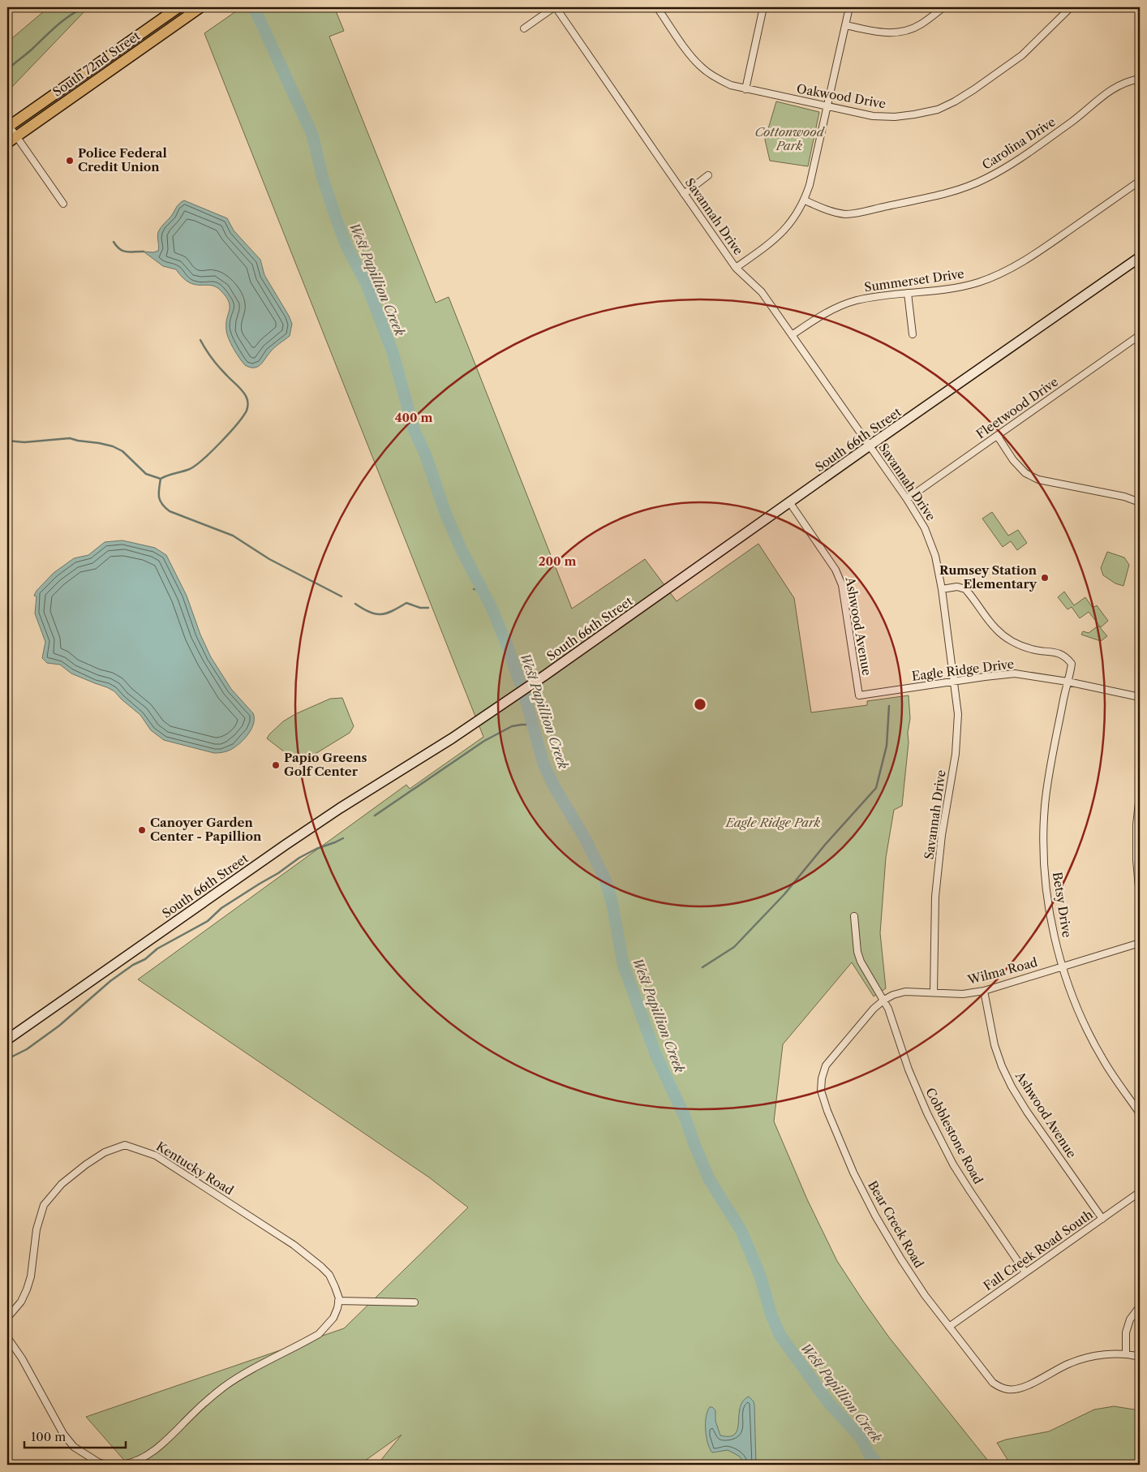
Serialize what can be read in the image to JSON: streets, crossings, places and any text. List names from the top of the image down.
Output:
{
  "streets": {
    "main road": ["South 72nd Street"],
    "street": [
      "Oakwood Drive",
      "Carolina Drive",
      "Savannah Drive",
      "Summerset Drive",
      "Fleetwood Drive",
      "South 66th Street",
      "Ashwood Avenue",
      "Eagle Ridge Drive",
      "Betsy Drive",
      "Wilma Road",
      "Cobblestone Road",
      "Kentucky Road",
      "Bear Creek Road",
      "Fall Creek Road South"
    ]
  },
  "crossings": [
    ["Savannah Drive", "Summerset Drive"],
    ["Savannah Drive", "Fleetwood Drive"],
    ["Savannah Drive", "South 66th Street"],
    ["Savannah Drive", "Eagle Ridge Drive"],
    ["Savannah Drive", "Betsy Drive"],
    ["Savannah Drive", "Wilma Road"],
    ["South 66th Street", "Ashwood Avenue"],
    ["Ashwood Avenue", "Eagle Ridge Drive"],
    ["Ashwood Avenue", "Wilma Road"],
    ["Ashwood Avenue", "Fall Creek Road South"],
    ["Eagle Ridge Drive", "Betsy Drive"],
    ["Betsy Drive", "Wilma Road"],
    ["Wilma Road", "Cobblestone Road"],
    ["Wilma Road", "Bear Creek Road"],
    ["Cobblestone Road", "Fall Creek Road South"],
    ["Bear Creek Road", "Fall Creek Road South"]
  ],
  "water": ["West Papillion Creek"],
  "parks": ["Cottonwood Park", "Eagle Ridge Park"],
  "places": [
    "Police Federal Credit Union",
    "Rumsey Station Elementary",
    "Papio Greens Golf Center",
    "Canoyer Garden Center - Papillion"
  ],
  "scale_bar": "100 m",
  "rings": ["400 m", "200 m"]
}
